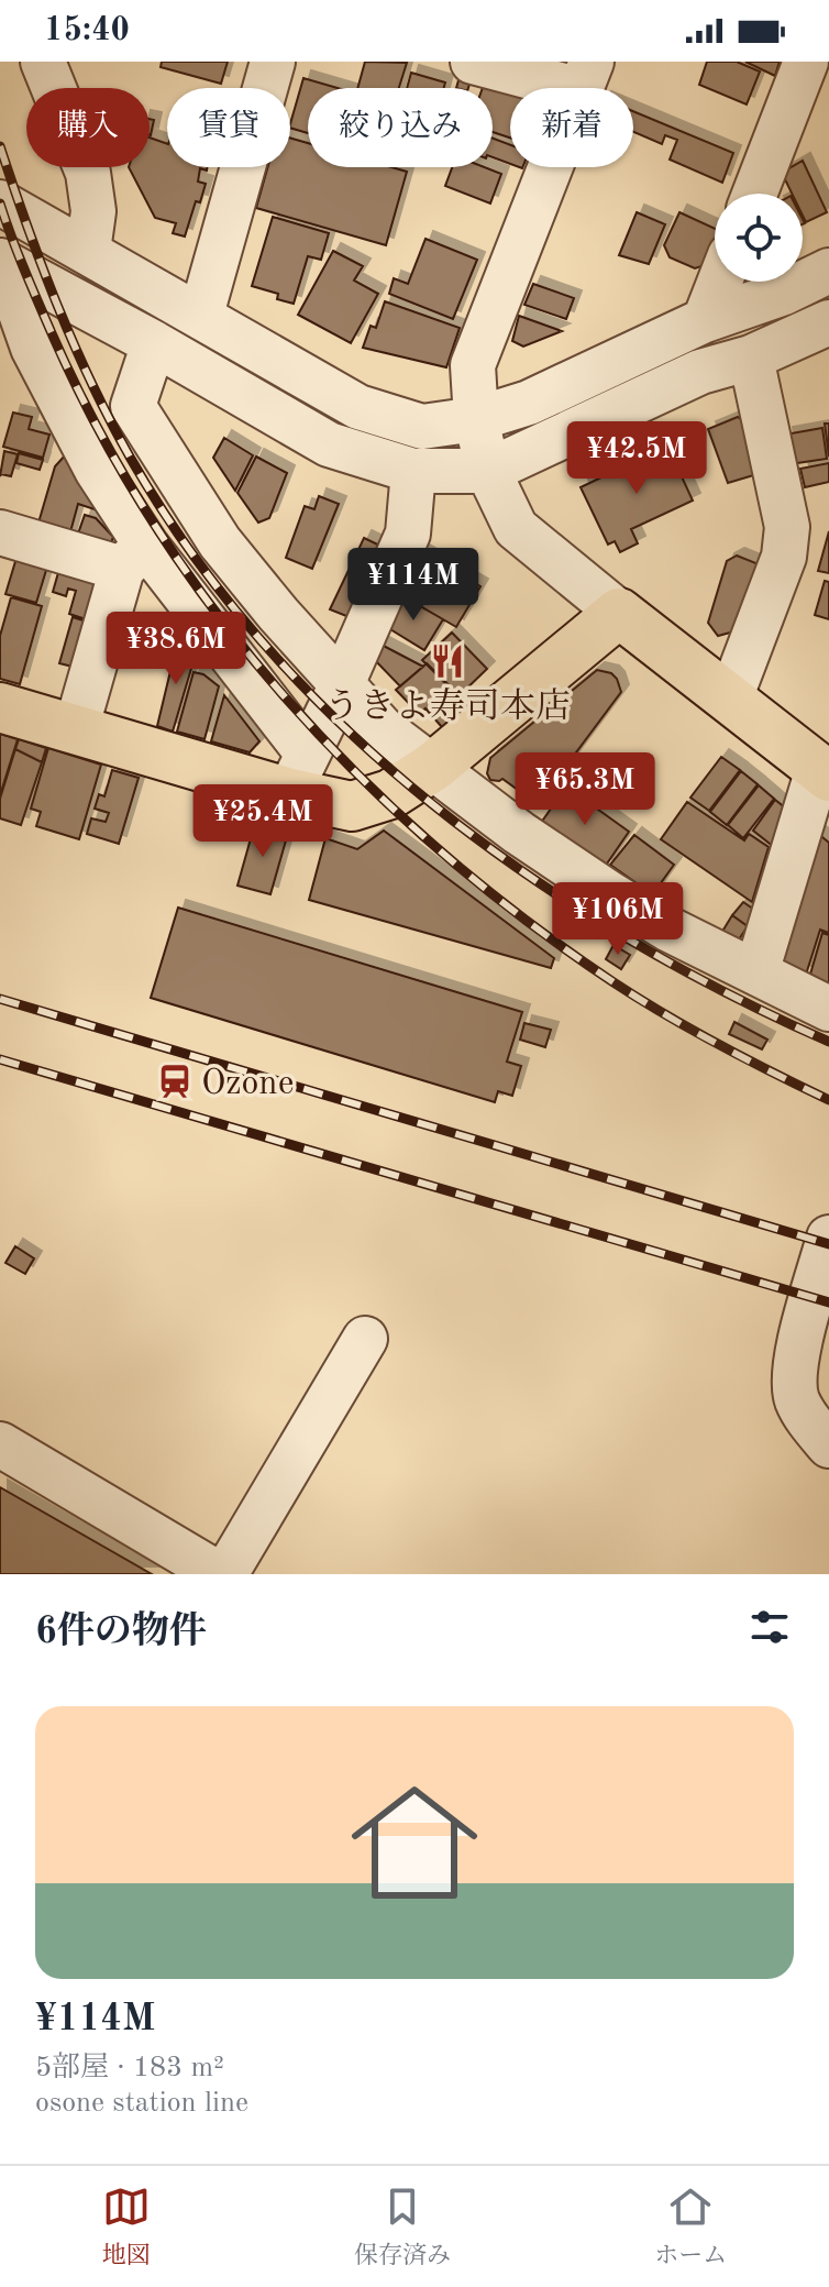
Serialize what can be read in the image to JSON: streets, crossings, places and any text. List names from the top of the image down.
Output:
{
  "places": {
    "restaurant": ["うきよ寿司本店"],
    "station": ["Ozone"]
  },
  "page": {
    "status": "15:40",
    "chip": [
      "購入",
      "賃貸",
      "絞り込み",
      "新着"
    ],
    "price": [
      "¥42.5M",
      "¥114M",
      "¥38.6M",
      "¥65.3M",
      "¥25.4M",
      "¥106M"
    ],
    "heading": "6件の物件",
    "list": [
      {
        "name": "¥114M",
        "note": "5部屋 · 183 m² · osone station line"
      }
    ],
    "tabs": ["地図", "保存済み", "ホーム"]
  }
}
